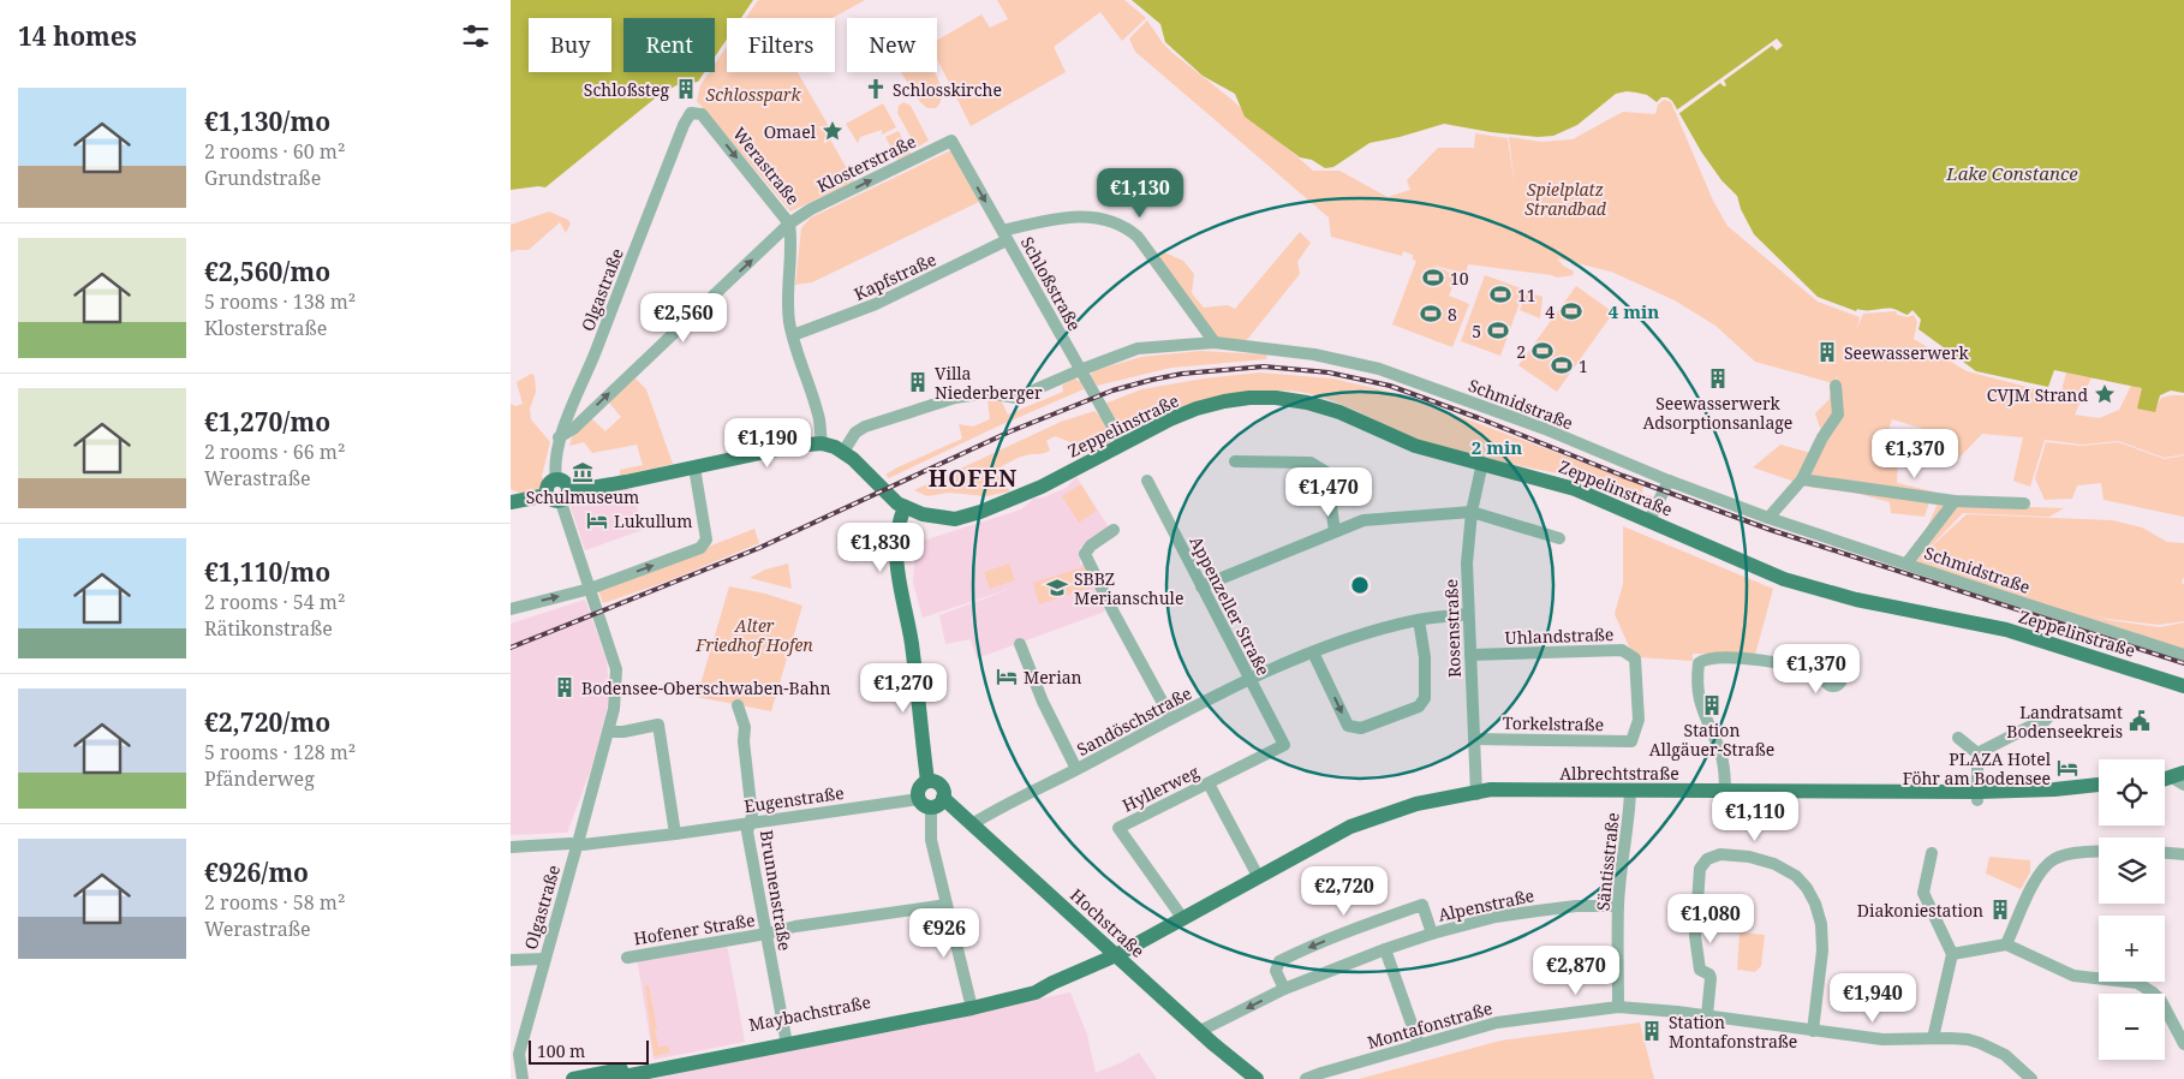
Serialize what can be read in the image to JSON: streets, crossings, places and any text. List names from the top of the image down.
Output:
{
  "streets": {
    "main road": [
      "Zeppelinstraße",
      "Albrechtstraße",
      "Hochstraße",
      "Maybachstraße"
    ],
    "street": [
      "Klosterstraße",
      "Werastraße",
      "Kapfstraße",
      "Schloßstraße",
      "Olgastraße",
      "Schmidstraße",
      "Appenzeller Straße",
      "Rosenstraße",
      "Uhlandstraße",
      "Sandöschstraße",
      "Torkelstraße",
      "Hyllerweg",
      "Eugenstraße",
      "Säntisstraße",
      "Brunnenstraße",
      "Alpenstraße",
      "Hofener Straße",
      "Montafonstraße"
    ]
  },
  "crossings": [
    ["Klosterstraße", "Werastraße"],
    ["Klosterstraße", "Schloßstraße"],
    ["Klosterstraße", "Olgastraße"],
    ["Werastraße", "Kapfstraße"],
    ["Werastraße", "Olgastraße"],
    ["Kapfstraße", "Schloßstraße"],
    ["Kapfstraße", "Schmidstraße"],
    ["Schloßstraße", "Schmidstraße"],
    ["Schloßstraße", "Zeppelinstraße"],
    ["Olgastraße", "Eugenstraße"],
    ["Zeppelinstraße", "Rosenstraße"],
    ["Appenzeller Straße", "Sandöschstraße"],
    ["Appenzeller Straße", "Hyllerweg"],
    ["Rosenstraße", "Uhlandstraße"],
    ["Rosenstraße", "Sandöschstraße"],
    ["Rosenstraße", "Torkelstraße"],
    ["Rosenstraße", "Albrechtstraße"],
    ["Uhlandstraße", "Torkelstraße"],
    ["Sandöschstraße", "Hochstraße"],
    ["Albrechtstraße", "Hyllerweg"],
    ["Albrechtstraße", "Säntisstraße"],
    ["Albrechtstraße", "Hochstraße"],
    ["Albrechtstraße", "Maybachstraße"],
    ["Eugenstraße", "Brunnenstraße"],
    ["Eugenstraße", "Hochstraße"],
    ["Säntisstraße", "Alpenstraße"],
    ["Säntisstraße", "Montafonstraße"],
    ["Brunnenstraße", "Hofener Straße"],
    ["Brunnenstraße", "Maybachstraße"],
    ["Alpenstraße", "Hochstraße"],
    ["Hochstraße", "Maybachstraße"]
  ],
  "one_way": ["Klosterstraße", "Werastraße"],
  "districts": ["HOFEN"],
  "water": ["Lake Constance"],
  "parks": ["Schlosspark", "Spielplatz Strandbad", "Alter Friedhof Hofen"],
  "places": {
    "building": [
      "Schloßsteg",
      "Seewasserwerk",
      "Seewasserwerk Adsorptionsanlage",
      "Villa Niederberger",
      "Bodensee-Oberschwaben-Bahn",
      "Station Allgäuer-Straße",
      "Diakoniestation",
      "Station Montafonstraße"
    ],
    "church": ["Schlosskirche"],
    "place": ["Omael", "CVJM Strand"],
    "sports": [
      "10",
      "11",
      "4",
      "8",
      "5",
      "2",
      "1"
    ],
    "museum": ["Schulmuseum"],
    "hotel": ["Lukullum", "Merian", "PLAZA Hotel Föhr am Bodensee"],
    "school or university": ["SBBZ Merianschule"],
    "public building": ["Landratsamt Bodenseekreis"]
  },
  "scale_bar": "100 m",
  "page": {
    "heading": "14 homes",
    "chip": [
      "Buy",
      "Rent",
      "Filters",
      "New"
    ],
    "list": [
      {
        "name": "€1,130/mo",
        "note": "2 rooms · 60 m² · Grundstraße"
      },
      {
        "name": "€2,560/mo",
        "note": "5 rooms · 138 m² · Klosterstraße"
      },
      {
        "name": "€1,270/mo",
        "note": "2 rooms · 66 m² · Werastraße"
      },
      {
        "name": "€1,110/mo",
        "note": "2 rooms · 54 m² · Rätikonstraße"
      },
      {
        "name": "€2,720/mo",
        "note": "5 rooms · 128 m² · Pfänderweg"
      },
      {
        "name": "€926/mo",
        "note": "2 rooms · 58 m² · Werastraße"
      }
    ],
    "price": [
      "€1,130",
      "€2,560",
      "€1,190",
      "€1,370",
      "€1,470",
      "€1,830",
      "€1,370",
      "€1,270",
      "€1,110",
      "€2,720",
      "€1,080",
      "€926",
      "€2,870",
      "€1,940"
    ],
    "map_buttons": ["+", "−"],
    "scale": "100 m"
  },
  "rings": ["4 min", "2 min"]
}
